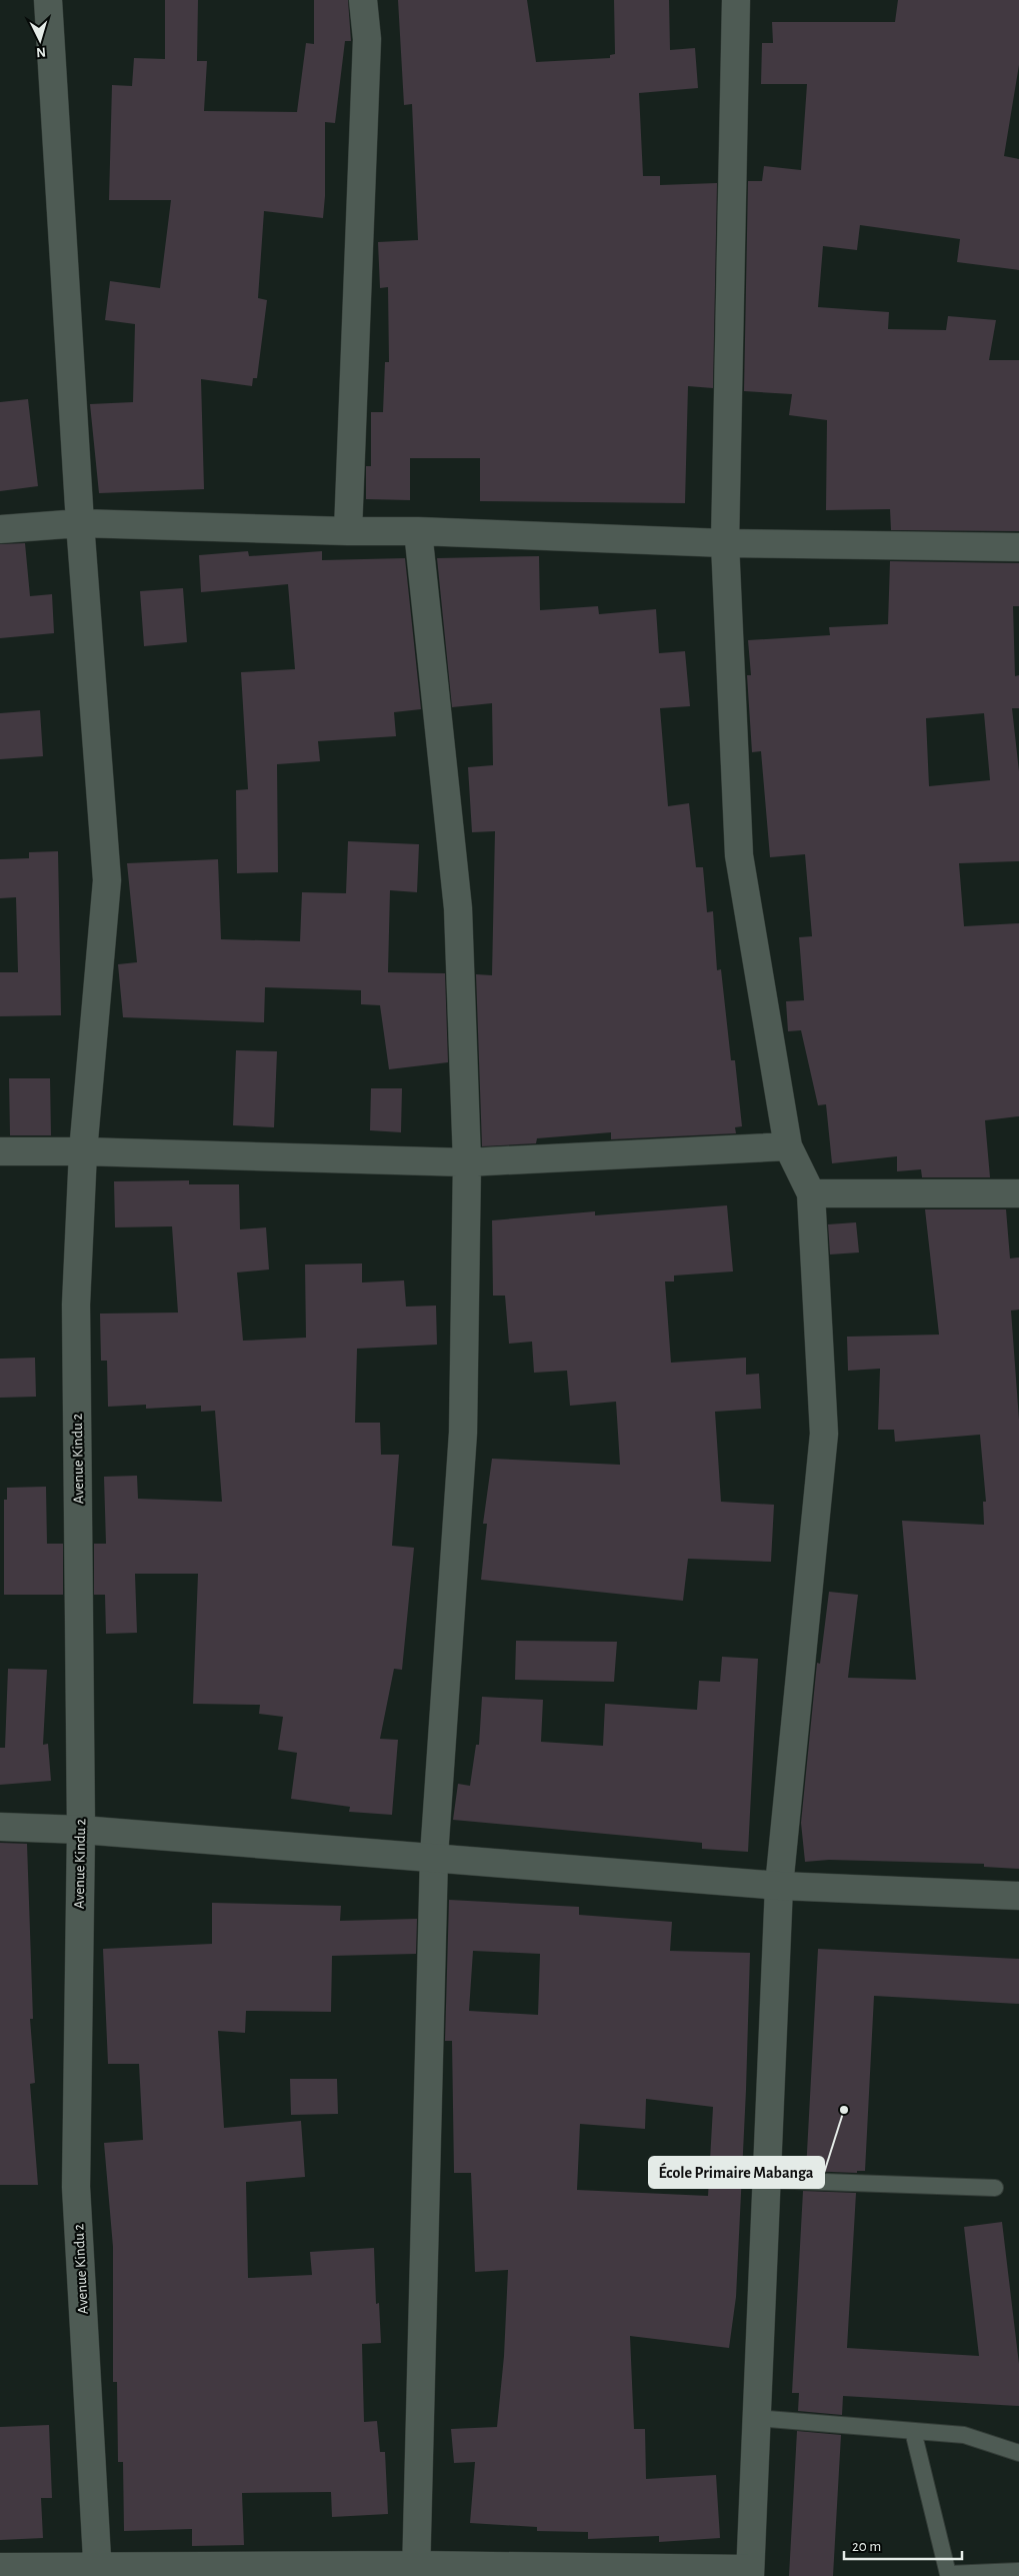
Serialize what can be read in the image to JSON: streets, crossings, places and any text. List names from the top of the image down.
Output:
{
  "streets": {
    "street": ["Avenue Kindu 2"]
  },
  "places": ["École Primaire Mabanga"],
  "scale_bar": "20 m",
  "north": "bottom"
}
